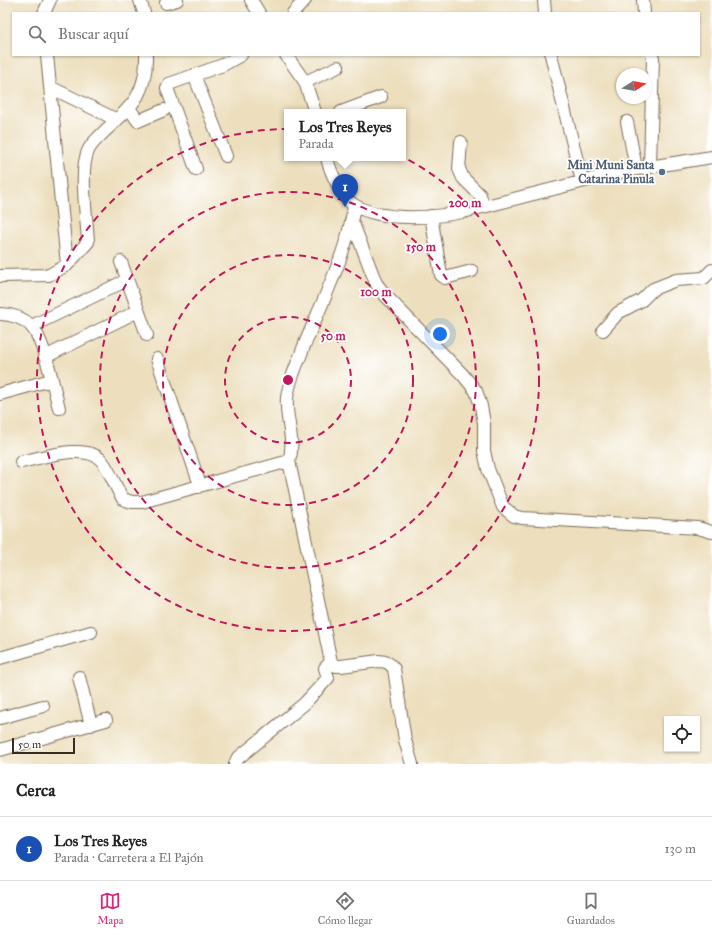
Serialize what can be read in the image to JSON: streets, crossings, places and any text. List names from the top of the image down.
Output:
{
  "places": ["Mini Muni Santa Catarina Pinula"],
  "scale_bar": "50 m",
  "north": "right",
  "page": {
    "search": "Buscar aquí",
    "popup": ["Los Tres Reyes", "Parada"],
    "pins": "1",
    "scale": "50 m",
    "heading": "Cerca",
    "list": [
      {
        "mark": "1",
        "name": "Los Tres Reyes",
        "note": "Parada · Carretera a El Pajón",
        "value": "130 m"
      }
    ],
    "nav": ["Mapa", "Cómo llegar", "Guardados"]
  },
  "rings": [
    "200 m",
    "150 m",
    "100 m",
    "50 m"
  ]
}
